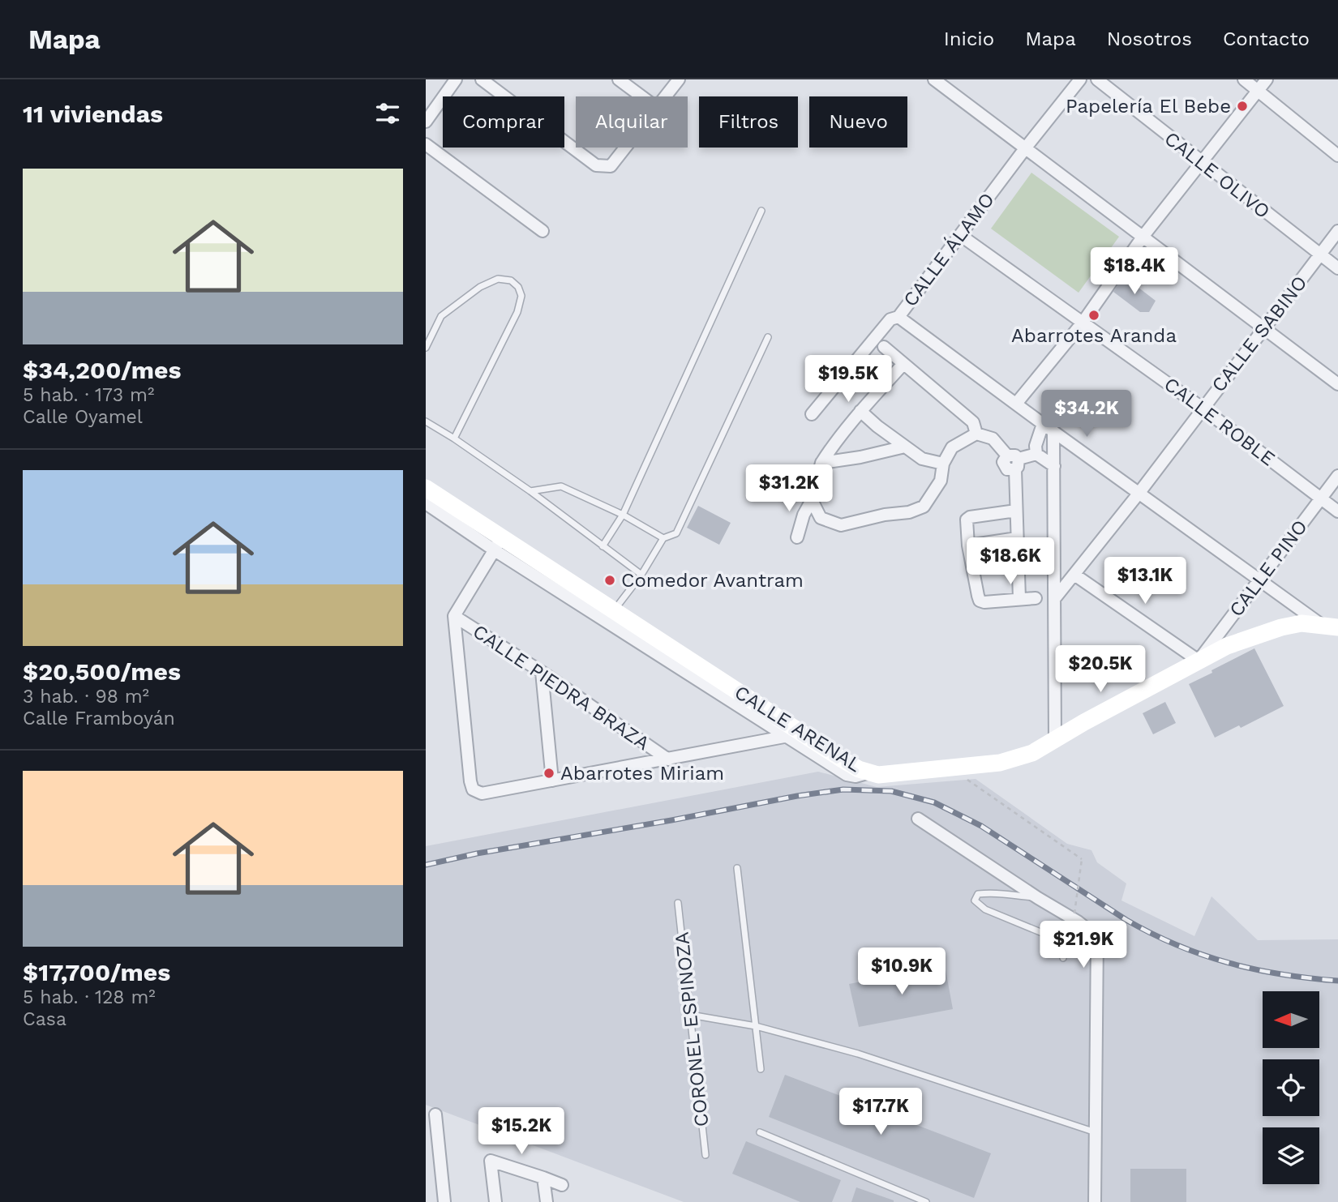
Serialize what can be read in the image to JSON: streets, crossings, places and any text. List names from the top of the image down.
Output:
{
  "streets": {
    "street": [
      "CALLE OLIVO",
      "CALLE ÁLAMO",
      "CALLE SABINO",
      "CALLE ROBLE",
      "CALLE PINO",
      "CALLE PIEDRA BRAZA",
      "CALLE ARENAL"
    ],
    "lane": ["CORONEL ESPINOZA"]
  },
  "crossings": [
    ["CALLE OLIVO", "CALLE SABINO"],
    ["CALLE ÁLAMO", "CALLE ROBLE"],
    ["CALLE SABINO", "CALLE ROBLE"],
    ["CALLE ROBLE", "CALLE PINO"]
  ],
  "places": [
    "Papelería El Bebe",
    "Abarrotes Aranda",
    "Comedor Avantram",
    "Abarrotes Miriam"
  ],
  "north": "left",
  "page": {
    "header": "Mapa",
    "nav": [
      "Inicio",
      "Mapa",
      "Nosotros",
      "Contacto"
    ],
    "heading": "11 viviendas",
    "chip": [
      "Comprar",
      "Alquilar",
      "Filtros",
      "Nuevo"
    ],
    "list": [
      {
        "name": "$34,200/mes",
        "note": "5 hab. · 173 m² · Calle Oyamel"
      },
      {
        "name": "$20,500/mes",
        "note": "3 hab. · 98 m² · Calle Framboyán"
      },
      {
        "name": "$17,700/mes",
        "note": "5 hab. · 128 m² · Casa"
      }
    ],
    "price": [
      "$18.4K",
      "$19.5K",
      "$34.2K",
      "$31.2K",
      "$18.6K",
      "$13.1K",
      "$20.5K",
      "$21.9K",
      "$10.9K",
      "$17.7K",
      "$15.2K"
    ]
  }
}
